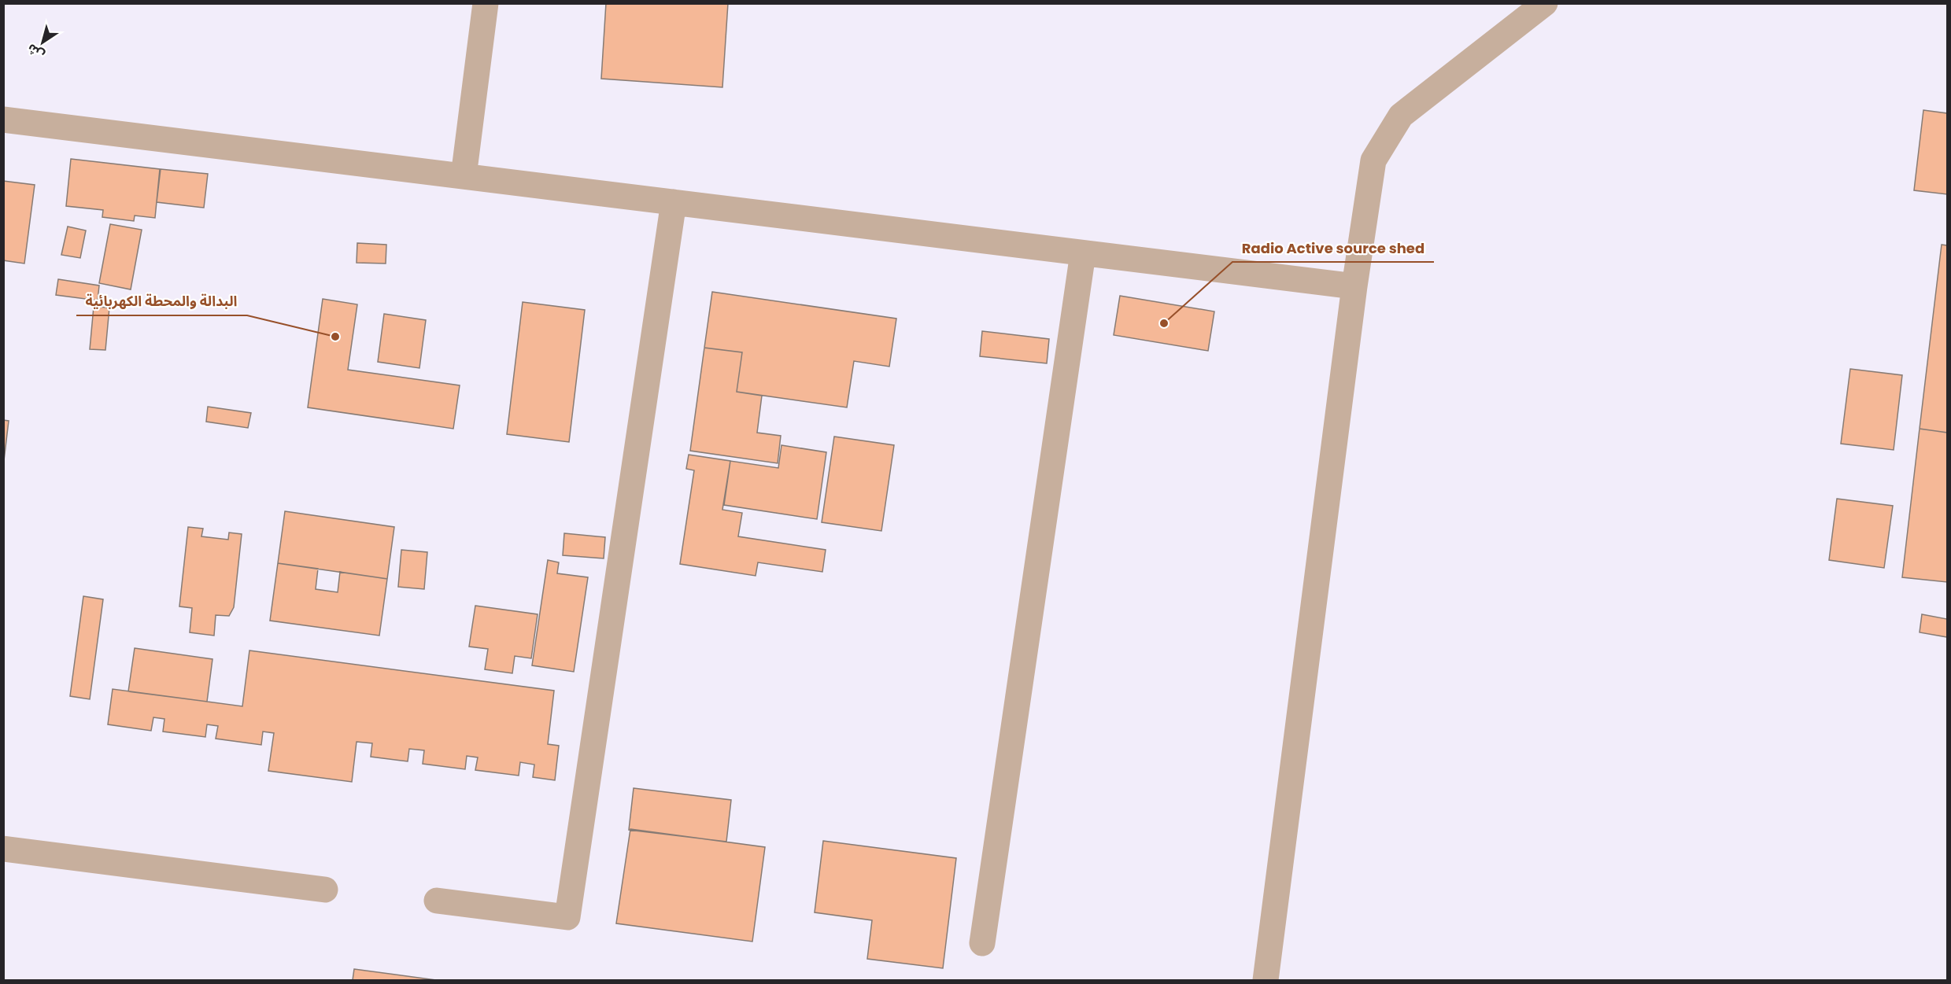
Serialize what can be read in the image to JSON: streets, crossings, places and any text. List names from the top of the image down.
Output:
{
  "places": ["Radio Active source shed", "البدالة والمحطة الكهربائية"],
  "north": "bottom left"
}
